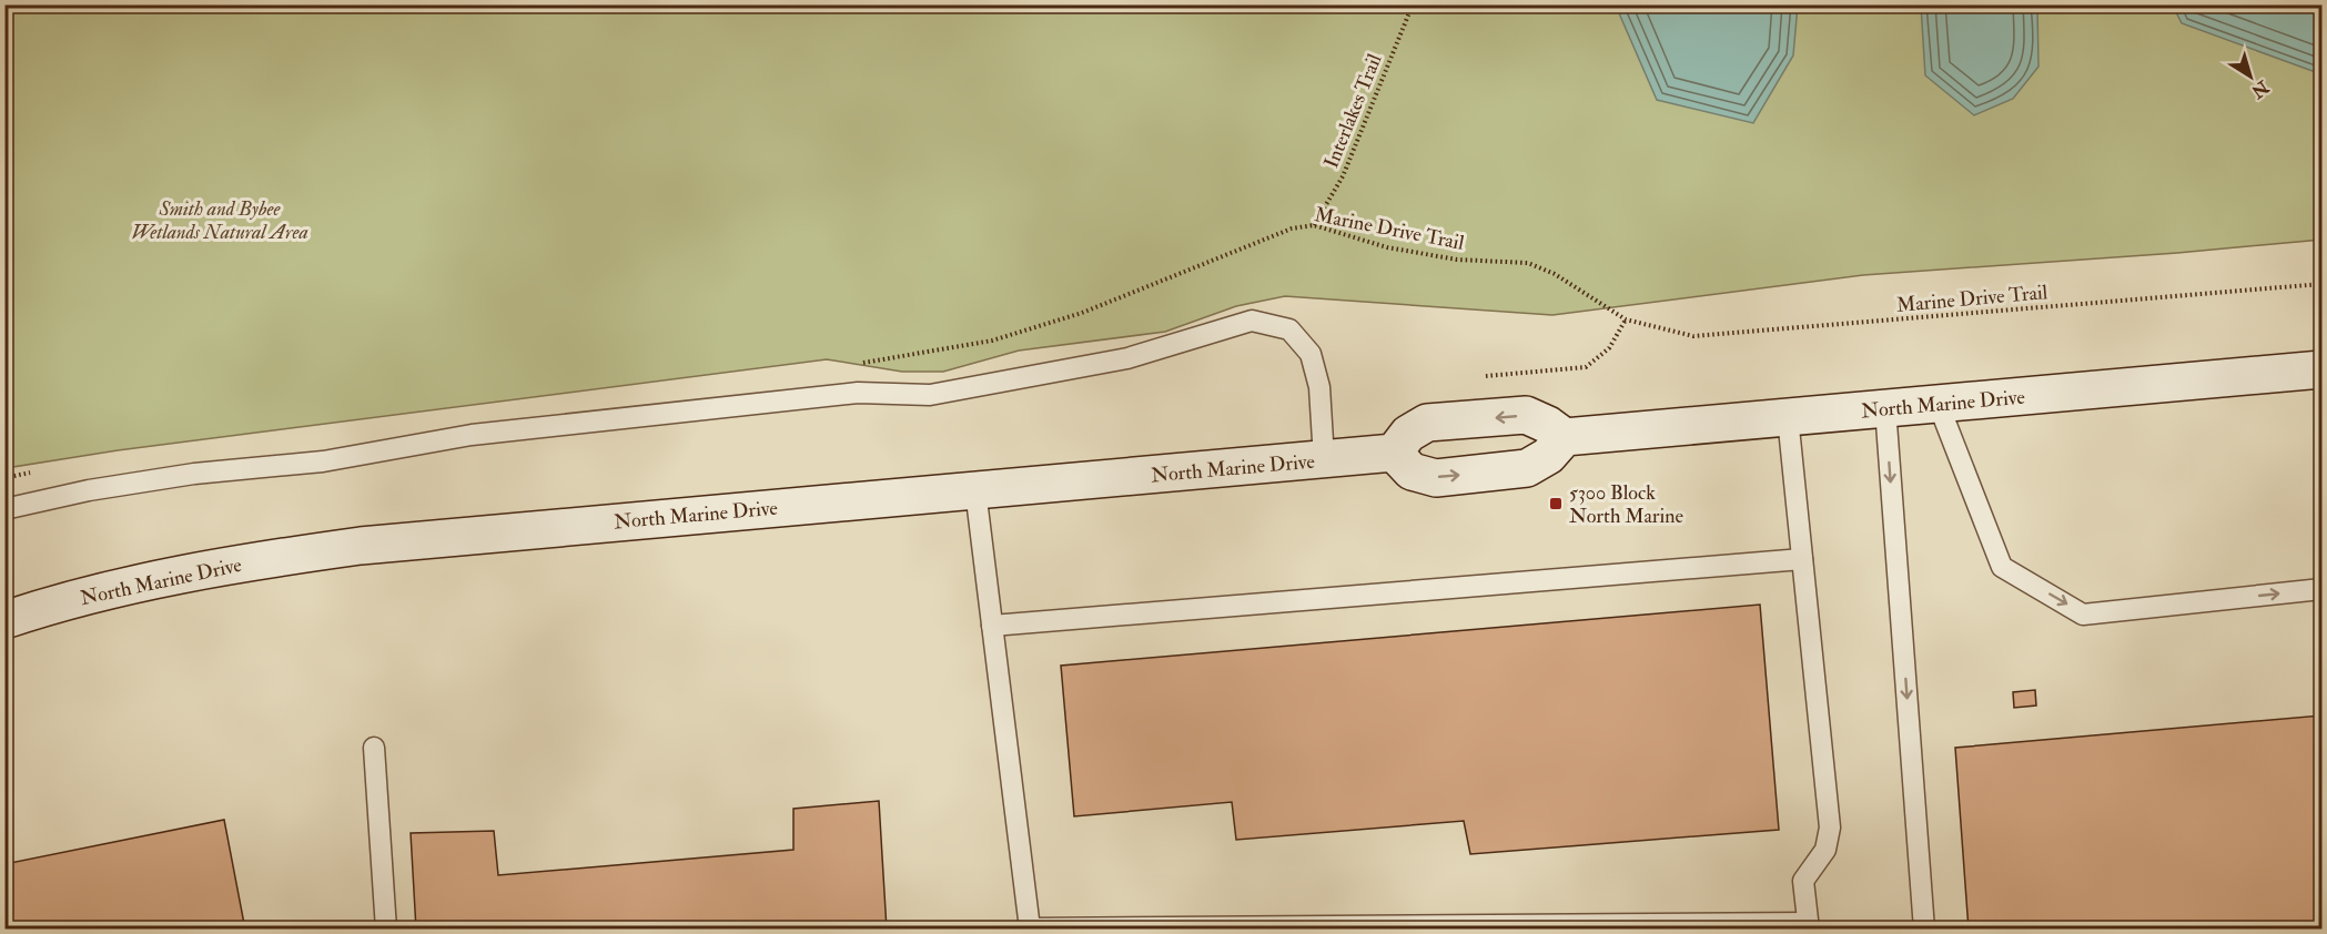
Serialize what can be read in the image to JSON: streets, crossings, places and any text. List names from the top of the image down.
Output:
{
  "streets": {
    "main road": ["North Marine Drive"],
    "path": ["Interlakes Trail", "Marine Drive Trail"]
  },
  "crossings": [
    ["Interlakes Trail", "Marine Drive Trail"]
  ],
  "parks": ["Smith and Bybee Wetlands Natural Area"],
  "places": {
    "transit": ["5300 Block North Marine"]
  },
  "north": "bottom right"
}
